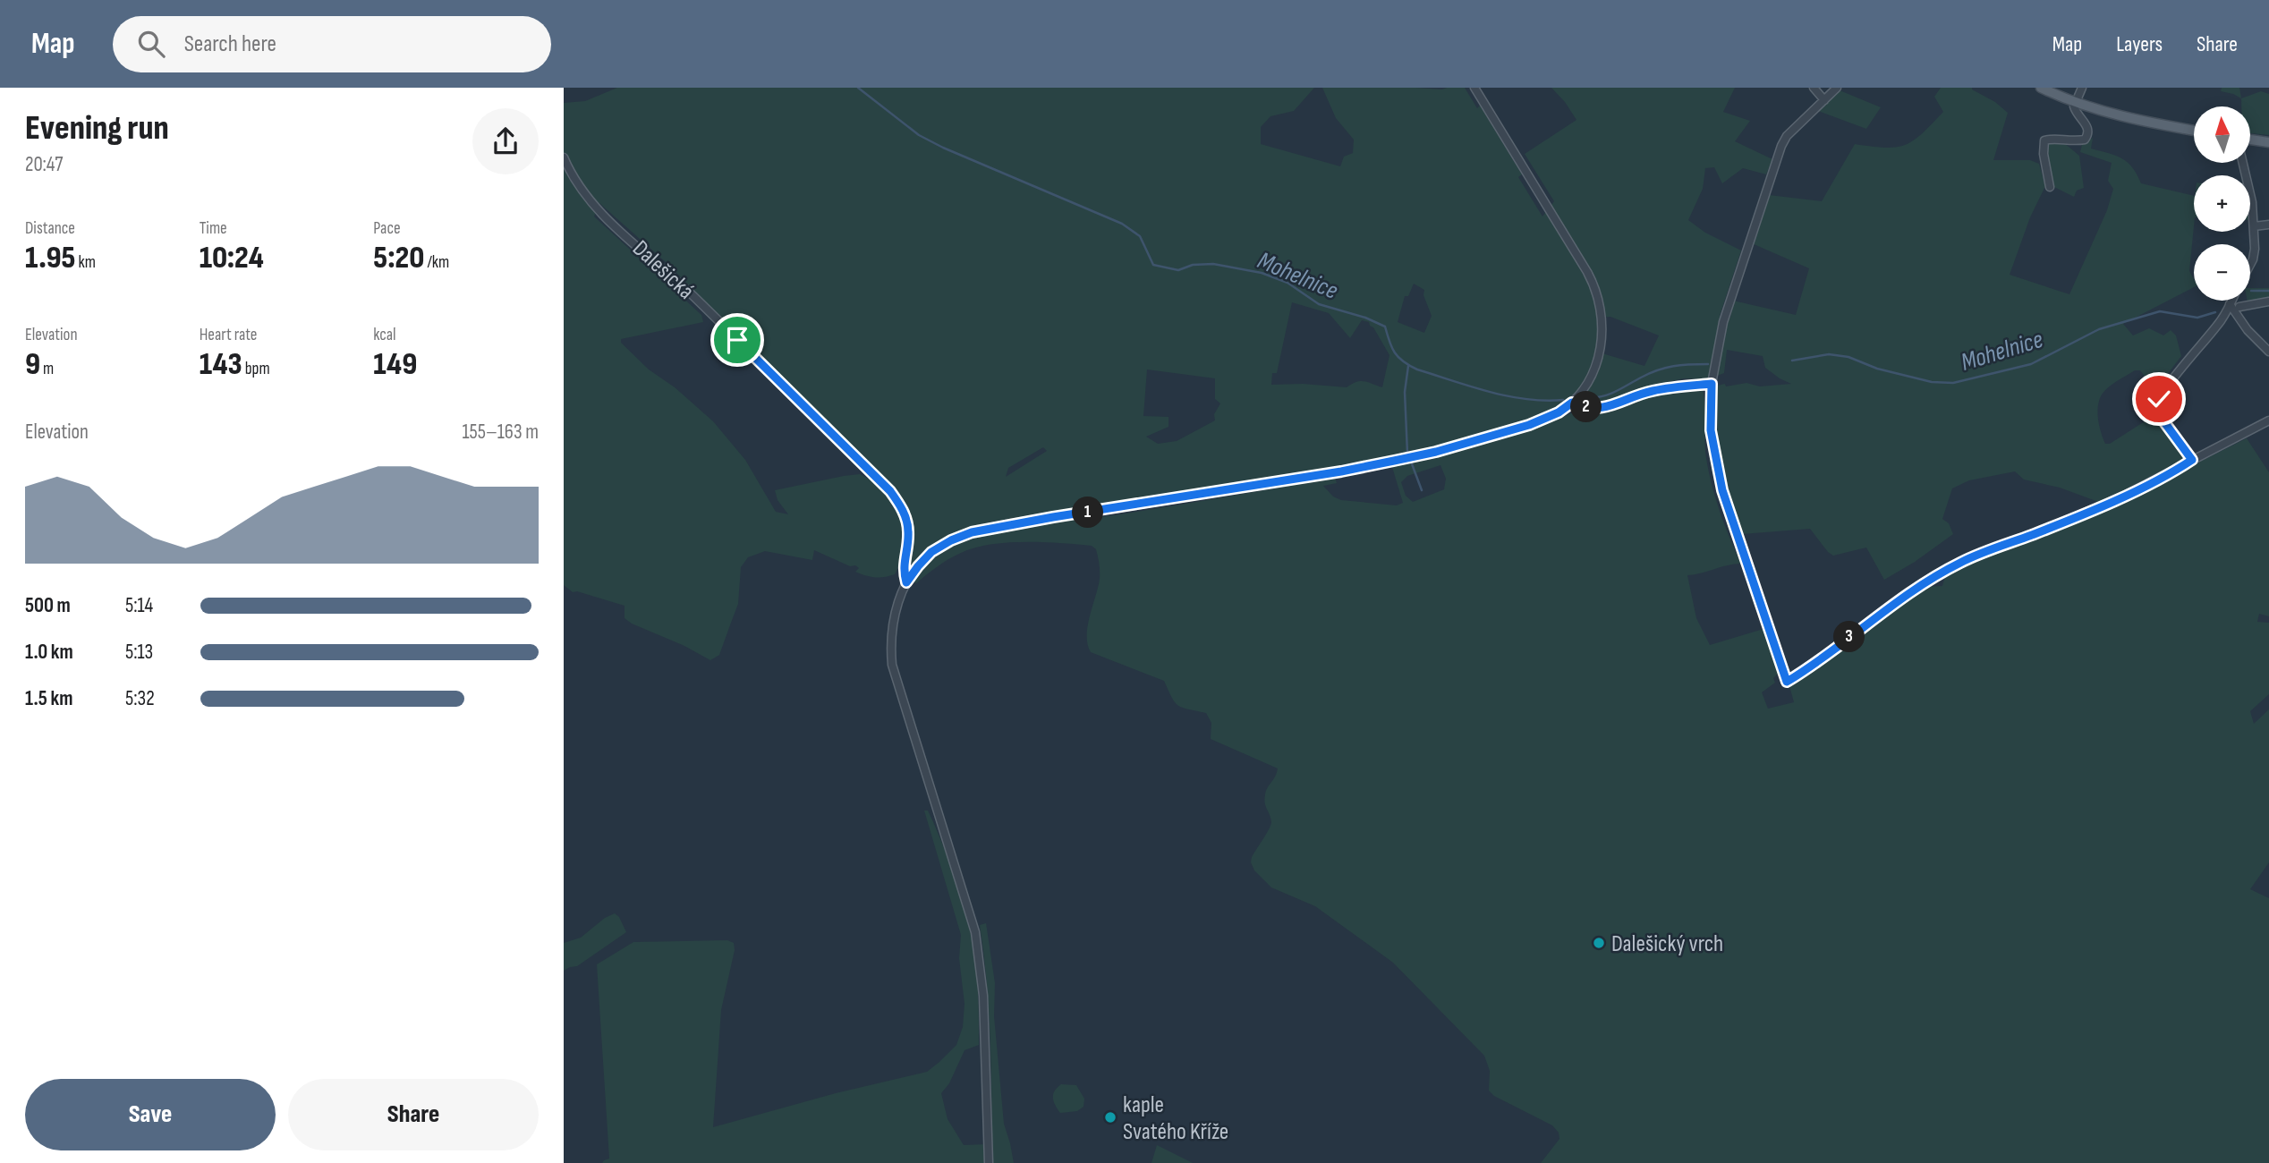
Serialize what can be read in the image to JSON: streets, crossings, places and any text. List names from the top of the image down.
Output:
{
  "streets": {
    "street": ["Dalešická"]
  },
  "water": ["Mohelnice"],
  "places": ["Dalešický vrch", "kaple Svatého Kříže"],
  "north": "top",
  "page": {
    "header": "Map",
    "search": "Search here",
    "nav": ["Map", "Layers", "Share"],
    "heading": ["Evening run", "20:47"],
    "map_buttons": ["+", "−"],
    "stats": [
      ["Distance", "1.95 km"],
      ["Time", "10:24"],
      ["Pace", "5:20 /km"],
      ["Elevation", "9 m"],
      ["Heart rate", "143 bpm"],
      ["kcal", "149"]
    ],
    "pins": ["2", "1", "3"],
    "chart": ["Elevation", "155–163 m"],
    "list": [
      {
        "name": "500 m",
        "note": "5:14"
      },
      {
        "name": "1.0 km",
        "note": "5:13"
      },
      {
        "name": "1.5 km",
        "note": "5:32"
      }
    ],
    "buttons": ["Save", "Share"]
  }
}
